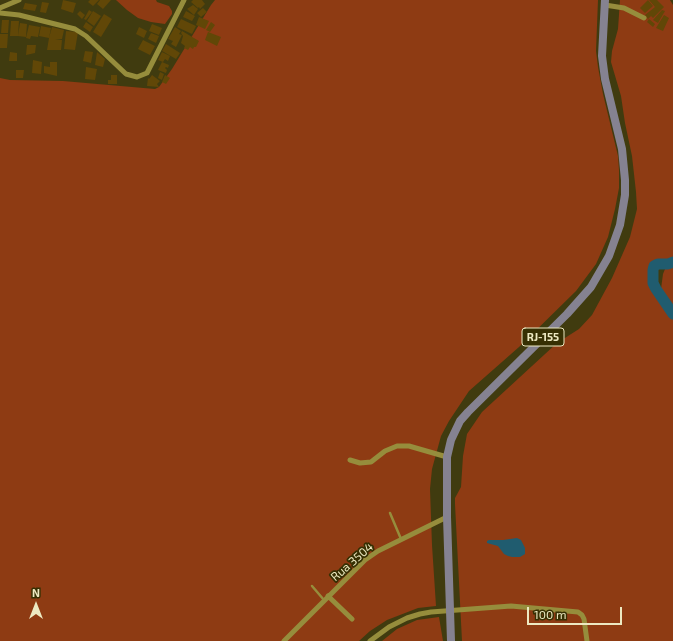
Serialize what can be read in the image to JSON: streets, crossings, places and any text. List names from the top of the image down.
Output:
{
  "streets": {
    "main road": ["RJ-155"],
    "street": ["Rua 3504"]
  },
  "crossings": [
    ["RJ-155", "Rua 3504"]
  ],
  "scale_bar": "100 m",
  "north": "top"
}
